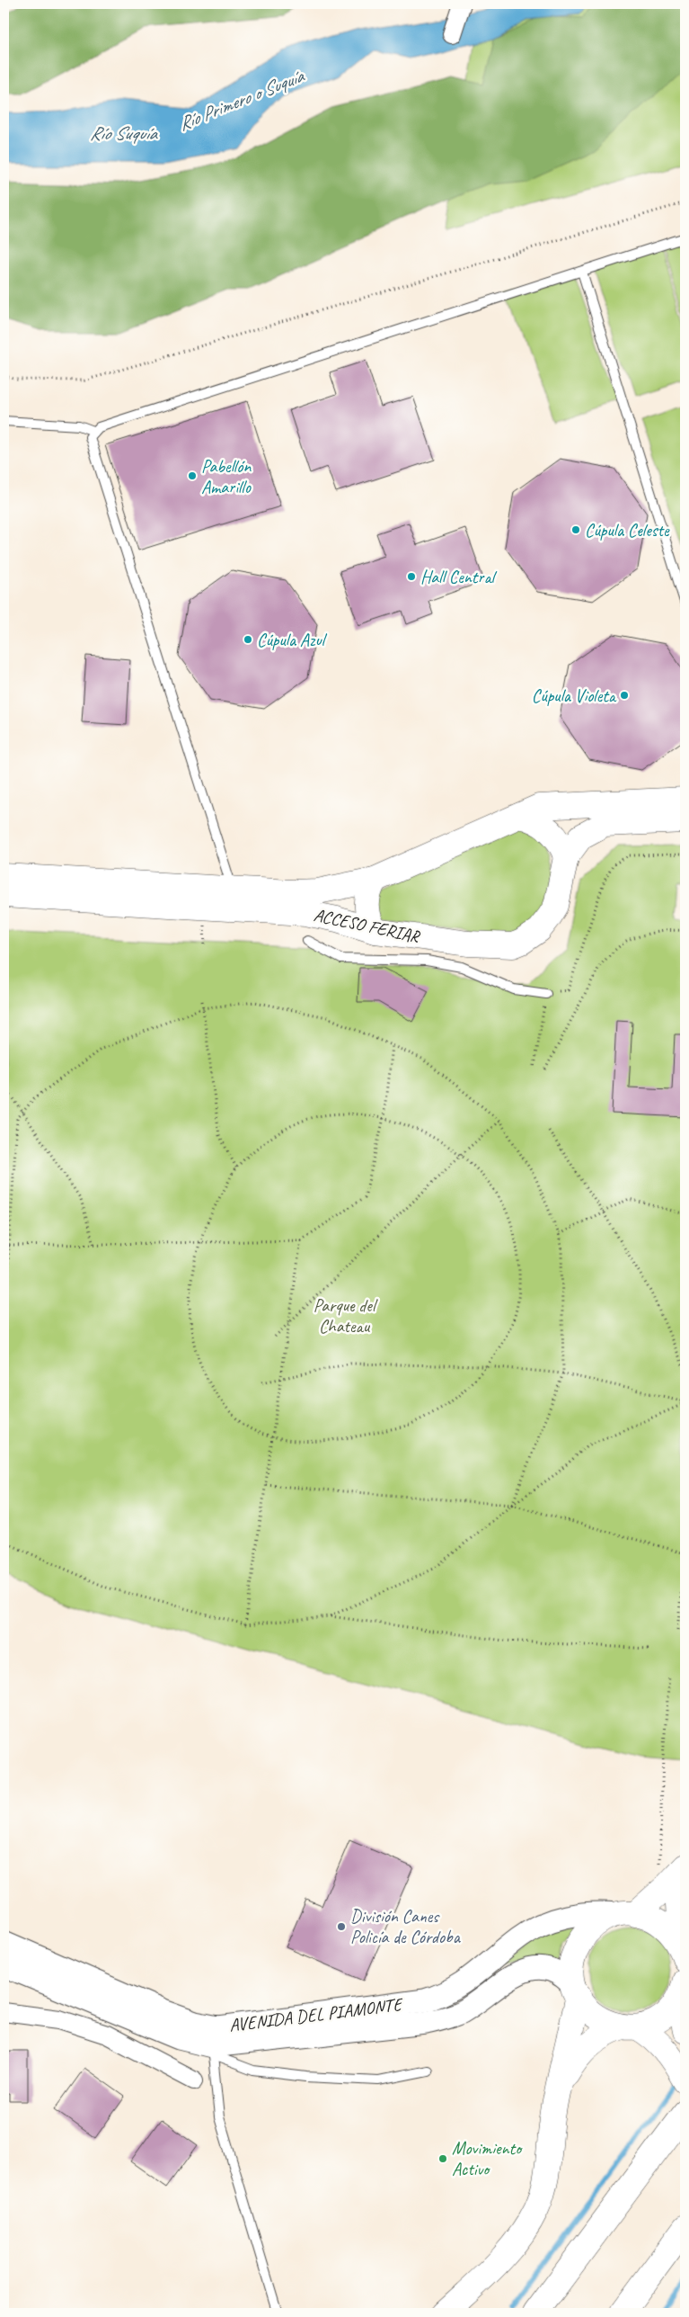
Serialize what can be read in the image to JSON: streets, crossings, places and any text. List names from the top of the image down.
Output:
{
  "streets": {
    "main road": ["ACCESO FERIAR"],
    "street": ["AVENIDA DEL PIAMONTE"]
  },
  "water": ["Río Primero o Suquía", "Río Suquía"],
  "parks": ["Parque del Chateau"],
  "places": [
    "Pabellón Amarillo",
    "Cúpula Celeste",
    "Hall Central",
    "Cúpula Azul",
    "Cúpula Violeta",
    "División Canes Policía de Córdoba",
    "Movimiento Activo"
  ]
}
